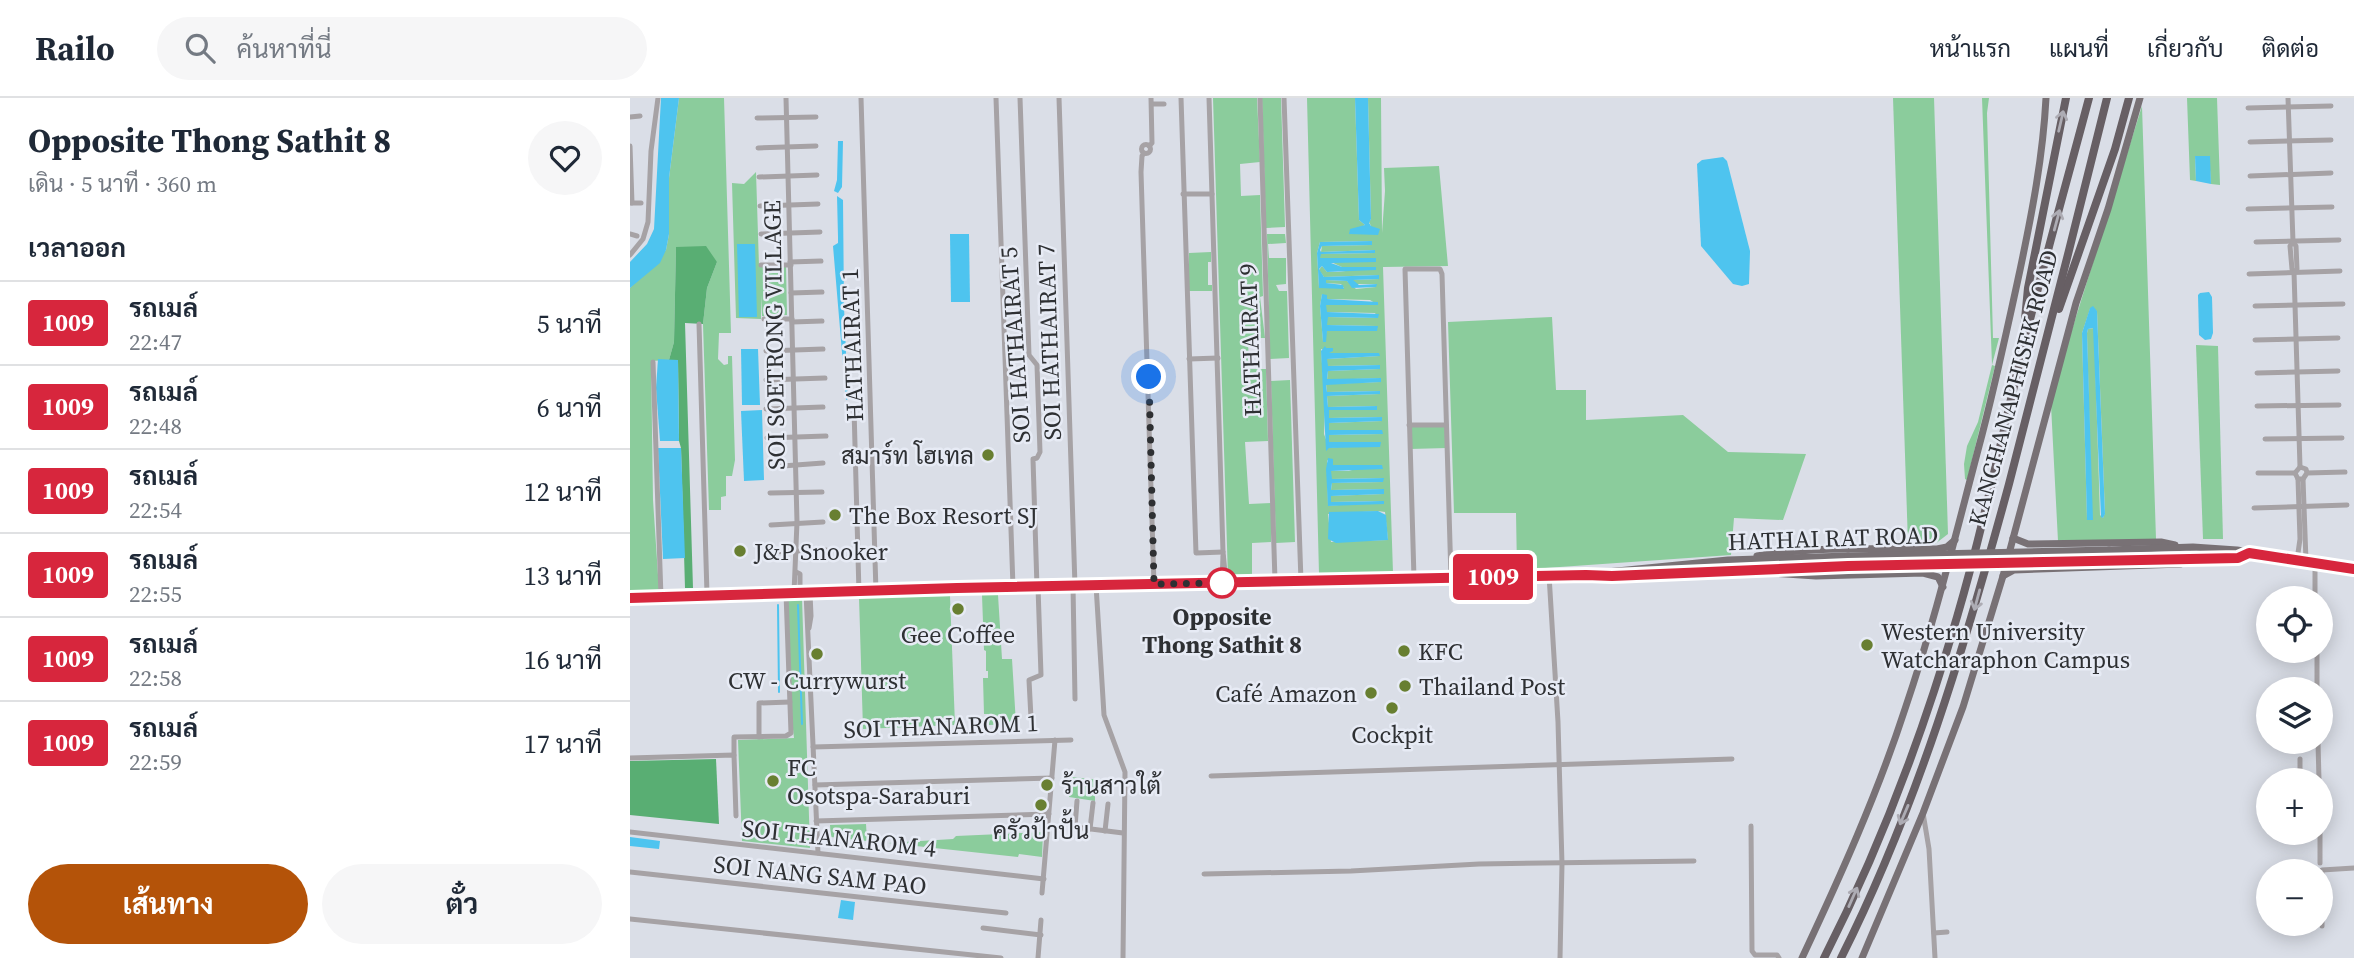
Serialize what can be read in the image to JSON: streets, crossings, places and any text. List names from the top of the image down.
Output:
{
  "streets": {
    "highway": ["KANCHANAPHISEK ROAD"],
    "main road": ["HATHAI RAT ROAD"],
    "street": [
      "SOI SOETRONG VILLAGE",
      "HATHAIRAT 9",
      "SOI HATHAIRAT 7",
      "HATHAIRAT 1",
      "SOI HATHAIRAT 5",
      "SOI THANAROM 1",
      "SOI THANAROM 4",
      "SOI NANG SAM PAO"
    ]
  },
  "crossings": [
    ["SOI SOETRONG VILLAGE", "HATHAI RAT ROAD"],
    ["HATHAIRAT 9", "HATHAI RAT ROAD"],
    ["SOI HATHAIRAT 7", "HATHAI RAT ROAD"],
    ["HATHAIRAT 1", "HATHAI RAT ROAD"],
    ["SOI HATHAIRAT 5", "HATHAI RAT ROAD"]
  ],
  "places": [
    "สมาร์ท โฮเทล",
    "The Box Resort SJ",
    "J&P Snooker",
    "Opposite Thong Sathit 8",
    "Gee Coffee",
    "Western University Watcharaphon Campus",
    "KFC",
    "CW - Currywurst",
    "Thailand Post",
    "Café Amazon",
    "Cockpit",
    "FC Osotspa-Saraburi",
    "ร้านสาวใต้",
    "ครัวป้าปั้น"
  ],
  "lines": ["bus line 1009"],
  "page": {
    "header": "Railo",
    "search": "ค้นหาที่นี่",
    "nav": [
      "หน้าแรก",
      "แผนที่",
      "เกี่ยวกับ",
      "ติดต่อ"
    ],
    "heading": [
      ["Opposite Thong Sathit 8", "เดิน · 5 นาที · 360 m"],
      "เวลาออก"
    ],
    "on_map": "1009",
    "list": [
      {
        "mark": "1009",
        "name": "รถเมล์",
        "note": "22:47",
        "value": "5 นาที"
      },
      {
        "mark": "1009",
        "name": "รถเมล์",
        "note": "22:48",
        "value": "6 นาที"
      },
      {
        "mark": "1009",
        "name": "รถเมล์",
        "note": "22:54",
        "value": "12 นาที"
      },
      {
        "mark": "1009",
        "name": "รถเมล์",
        "note": "22:55",
        "value": "13 นาที"
      },
      {
        "mark": "1009",
        "name": "รถเมล์",
        "note": "22:58",
        "value": "16 นาที"
      },
      {
        "mark": "1009",
        "name": "รถเมล์",
        "note": "22:59",
        "value": "17 นาที"
      }
    ],
    "map_buttons": ["+", "−"],
    "buttons": ["เส้นทาง", "ตั๋ว"]
  }
}
